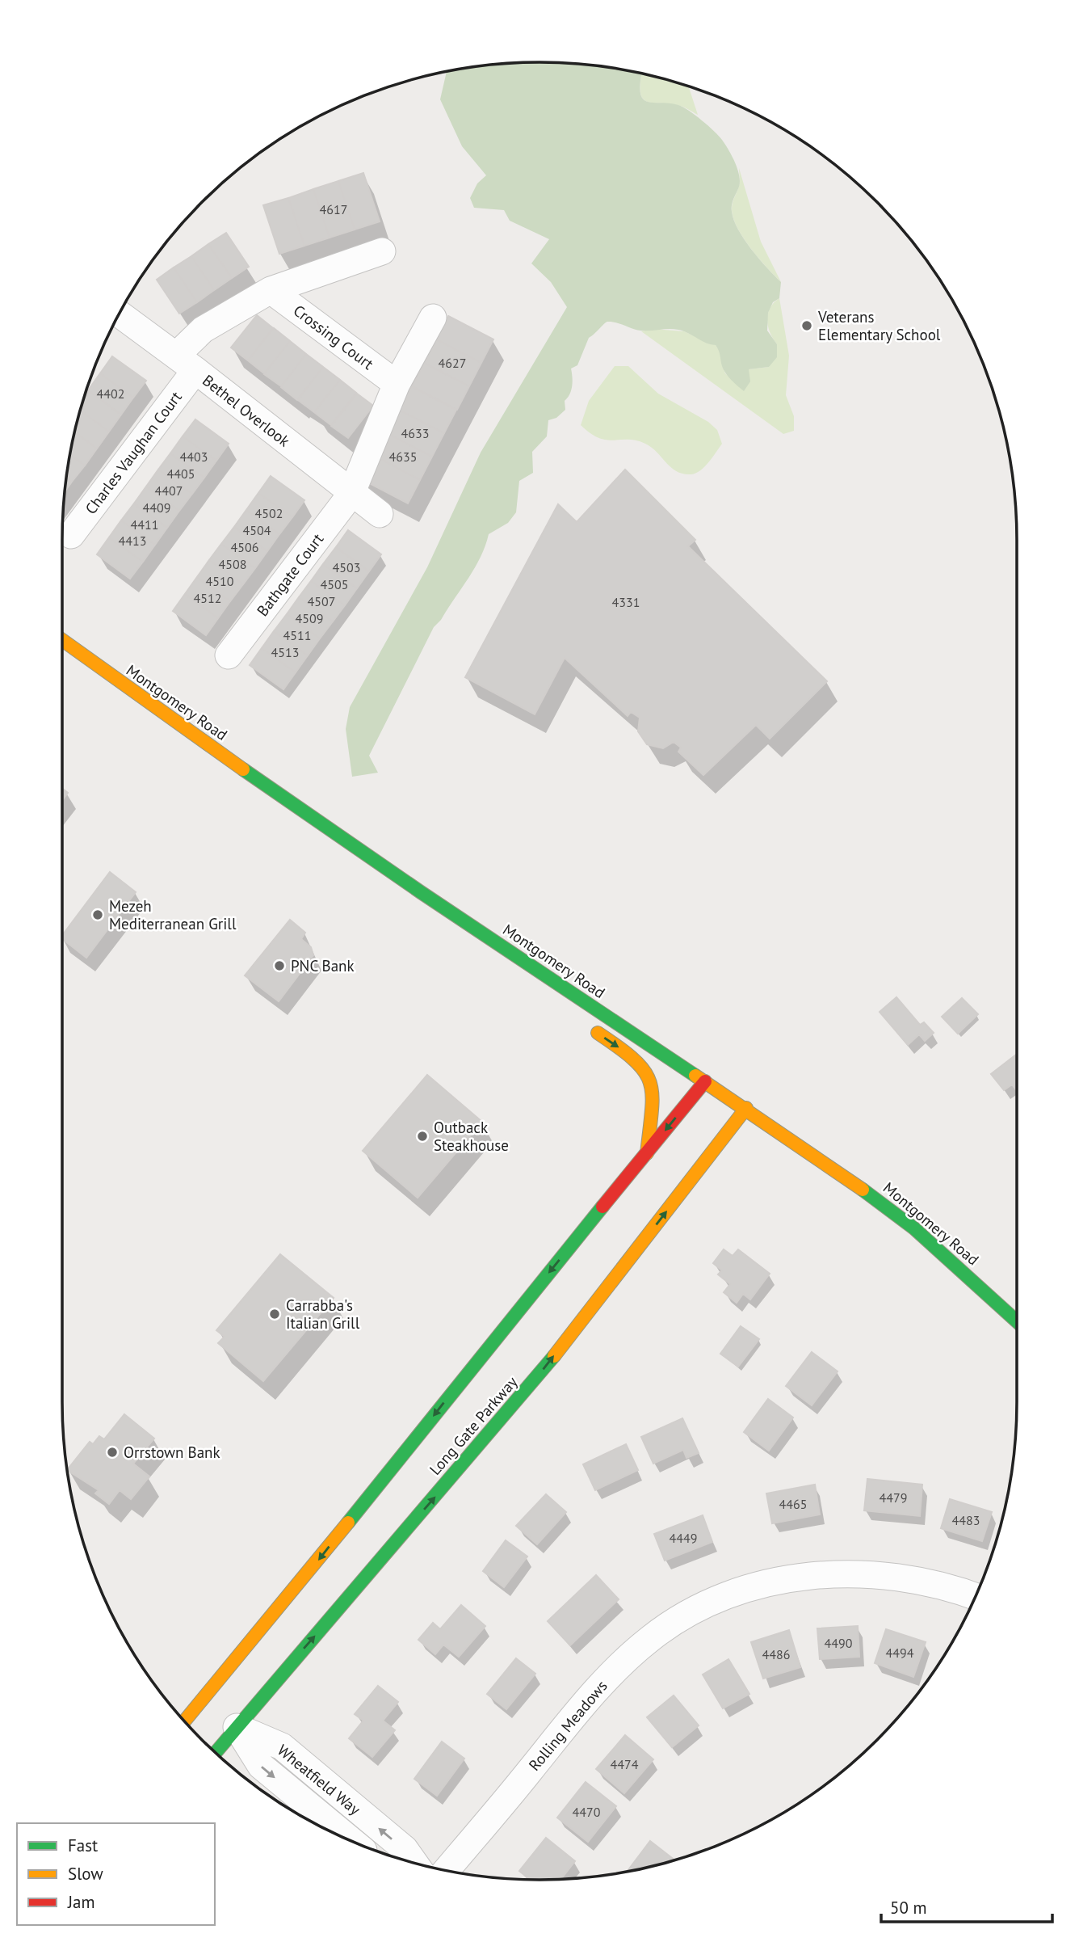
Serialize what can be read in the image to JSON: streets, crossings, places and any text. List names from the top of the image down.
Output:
{
  "streets": {
    "street": [
      "Crossing Court",
      "Bethel Overlook",
      "Charles Vaughan Court",
      "Bathgate Court",
      "Montgomery Road",
      "Long Gate Parkway",
      "Rolling Meadows",
      "Wheatfield Way"
    ]
  },
  "crossings": [
    ["Crossing Court", "Bethel Overlook"],
    ["Crossing Court", "Charles Vaughan Court"],
    ["Bethel Overlook", "Charles Vaughan Court"],
    ["Bethel Overlook", "Bathgate Court"],
    ["Montgomery Road", "Long Gate Parkway"],
    ["Long Gate Parkway", "Wheatfield Way"]
  ],
  "places": [
    "Veterans Elementary School",
    "Mezeh Mediterranean Grill",
    "PNC Bank",
    "Outback Steakhouse",
    "Carrabba's Italian Grill",
    "Orrstown Bank"
  ],
  "house_numbers": [
    "4617",
    "4627",
    "4402",
    "4633",
    "4403",
    "4635",
    "4405",
    "4407",
    "4409",
    "4502",
    "4411",
    "4504",
    "4413",
    "4506",
    "4508",
    "4503",
    "4510",
    "4505",
    "4512",
    "4507",
    "4331",
    "4509",
    "4511",
    "4513",
    "4479",
    "4465",
    "4483",
    "4449",
    "4490",
    "4494",
    "4486",
    "4474",
    "4470"
  ],
  "legend": ["Fast", "Slow", "Jam"],
  "scale_bar": "50 m"
}
